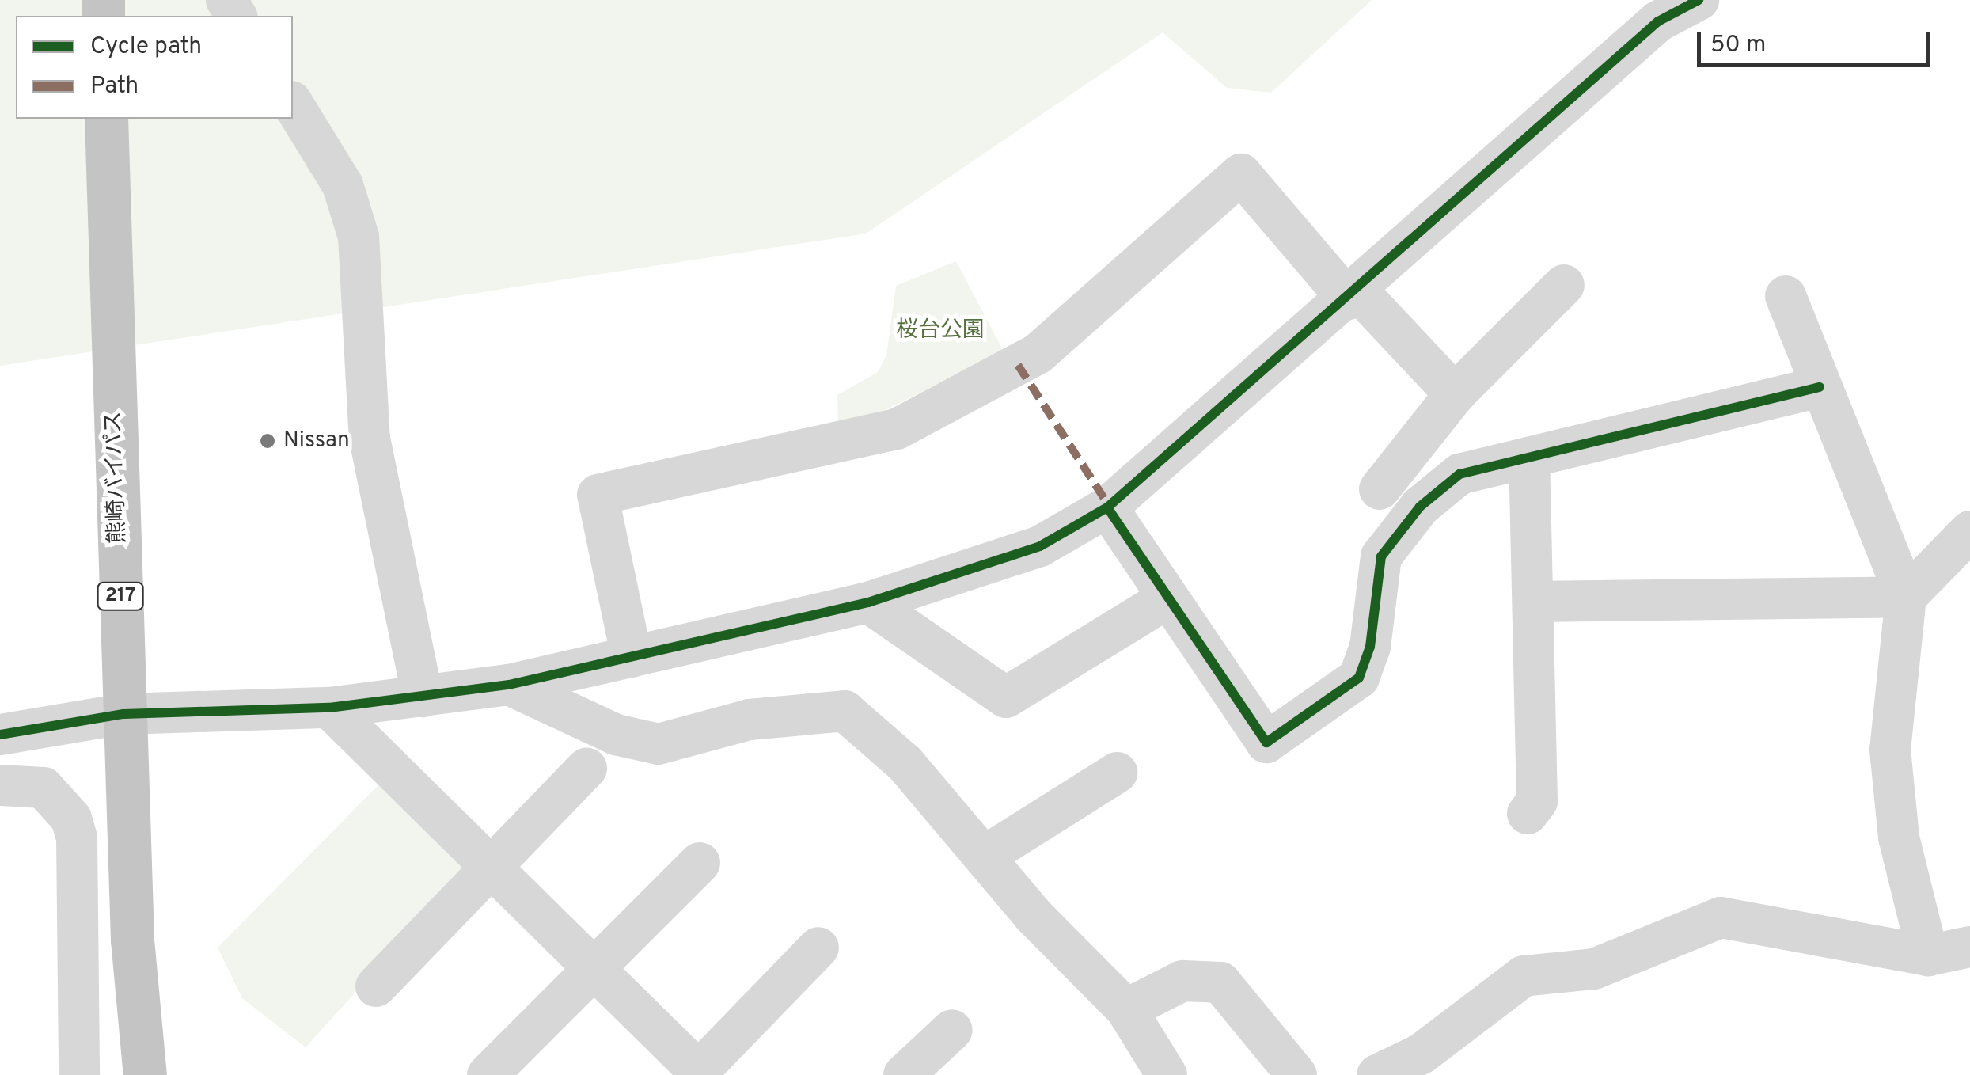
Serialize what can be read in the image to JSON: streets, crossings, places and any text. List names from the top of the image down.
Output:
{
  "streets": {
    "highway": ["熊崎バイパス", "217"]
  },
  "parks": ["桜台公園"],
  "places": ["Nissan"],
  "legend": ["Cycle path", "Path"],
  "scale_bar": "50 m"
}
